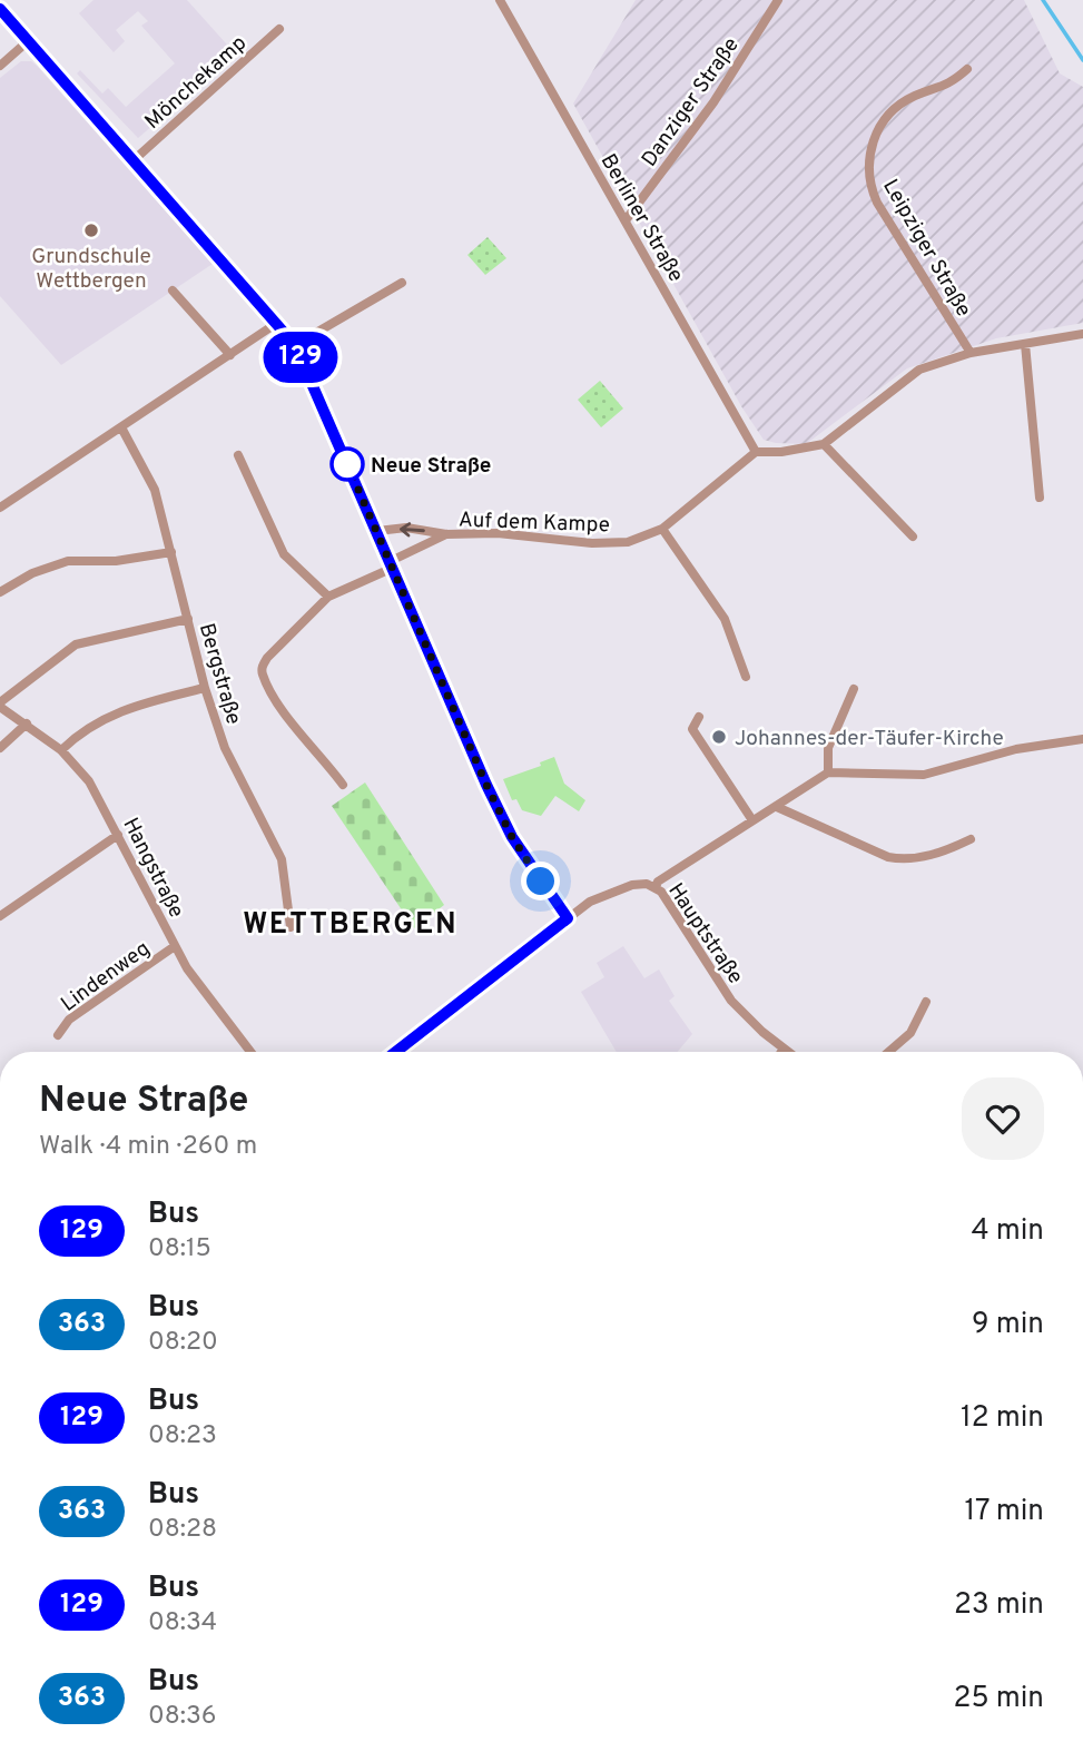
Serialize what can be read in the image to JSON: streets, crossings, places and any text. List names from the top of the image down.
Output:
{
  "streets": {
    "street": [
      "Mönchekamp",
      "Danziger Straße",
      "Berliner Straße",
      "Leipziger Straße",
      "Auf dem Kampe",
      "Bergstraße",
      "Hangstraße",
      "Hauptstraße",
      "Lindenweg"
    ]
  },
  "crossings": [
    ["Danziger Straße", "Berliner Straße"],
    ["Berliner Straße", "Auf dem Kampe"],
    ["Hangstraße", "Lindenweg"]
  ],
  "districts": ["WETTBERGEN"],
  "places": ["Grundschule Wettbergen", "Neue Straße", "Johannes-der-Täufer-Kirche"],
  "lines": ["bus line 129"],
  "page": {
    "on_map": "129",
    "heading": ["Neue Straße", "Walk · 4 min · 260 m"],
    "list": [
      {
        "mark": "129",
        "name": "Bus",
        "note": "08:15",
        "value": "4 min"
      },
      {
        "mark": "363",
        "name": "Bus",
        "note": "08:20",
        "value": "9 min"
      },
      {
        "mark": "129",
        "name": "Bus",
        "note": "08:23",
        "value": "12 min"
      },
      {
        "mark": "363",
        "name": "Bus",
        "note": "08:28",
        "value": "17 min"
      },
      {
        "mark": "129",
        "name": "Bus",
        "note": "08:34",
        "value": "23 min"
      },
      {
        "mark": "363",
        "name": "Bus",
        "note": "08:36",
        "value": "25 min"
      }
    ]
  }
}
